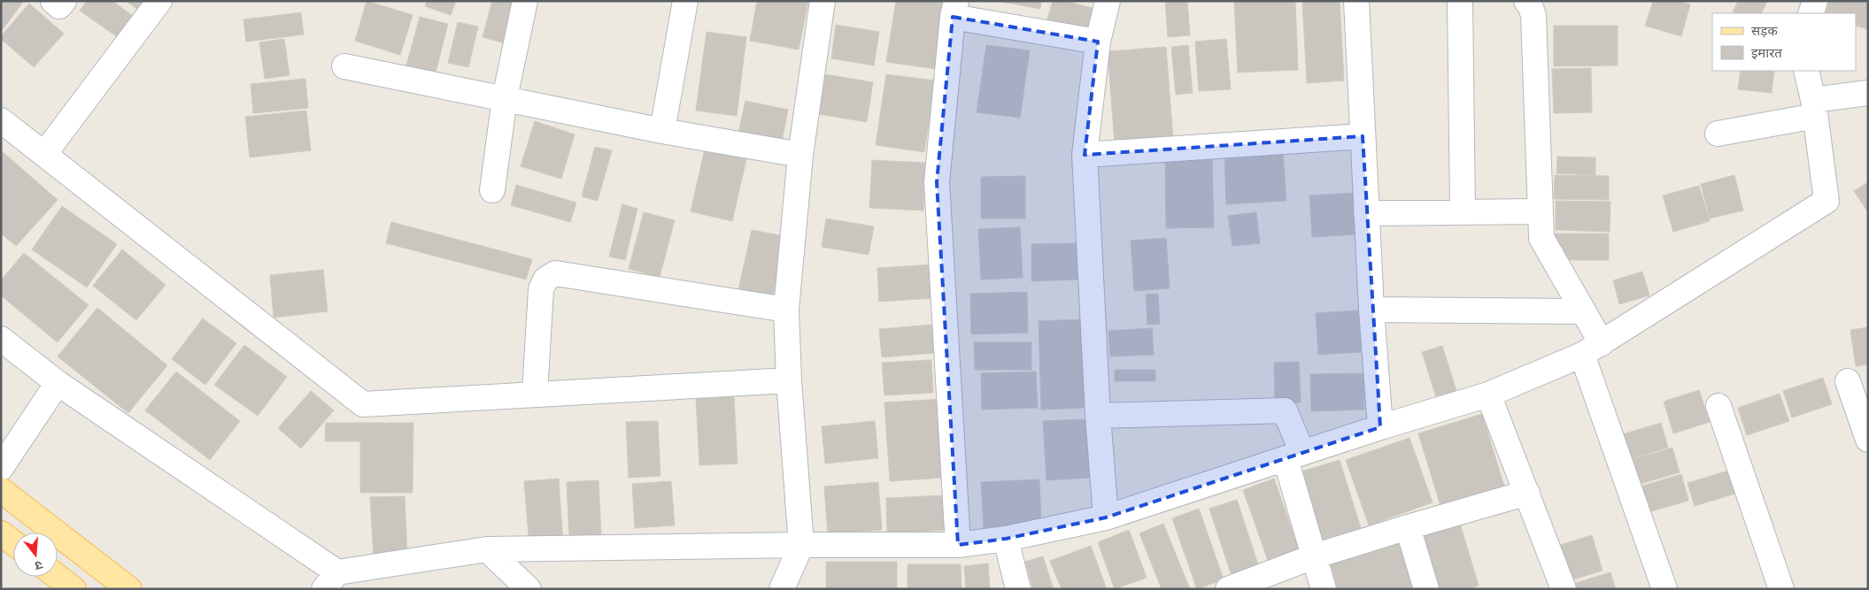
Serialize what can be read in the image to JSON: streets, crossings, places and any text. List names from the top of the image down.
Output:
{
  "legend": ["सड़क", "इमारत"],
  "north": "bottom"
}
